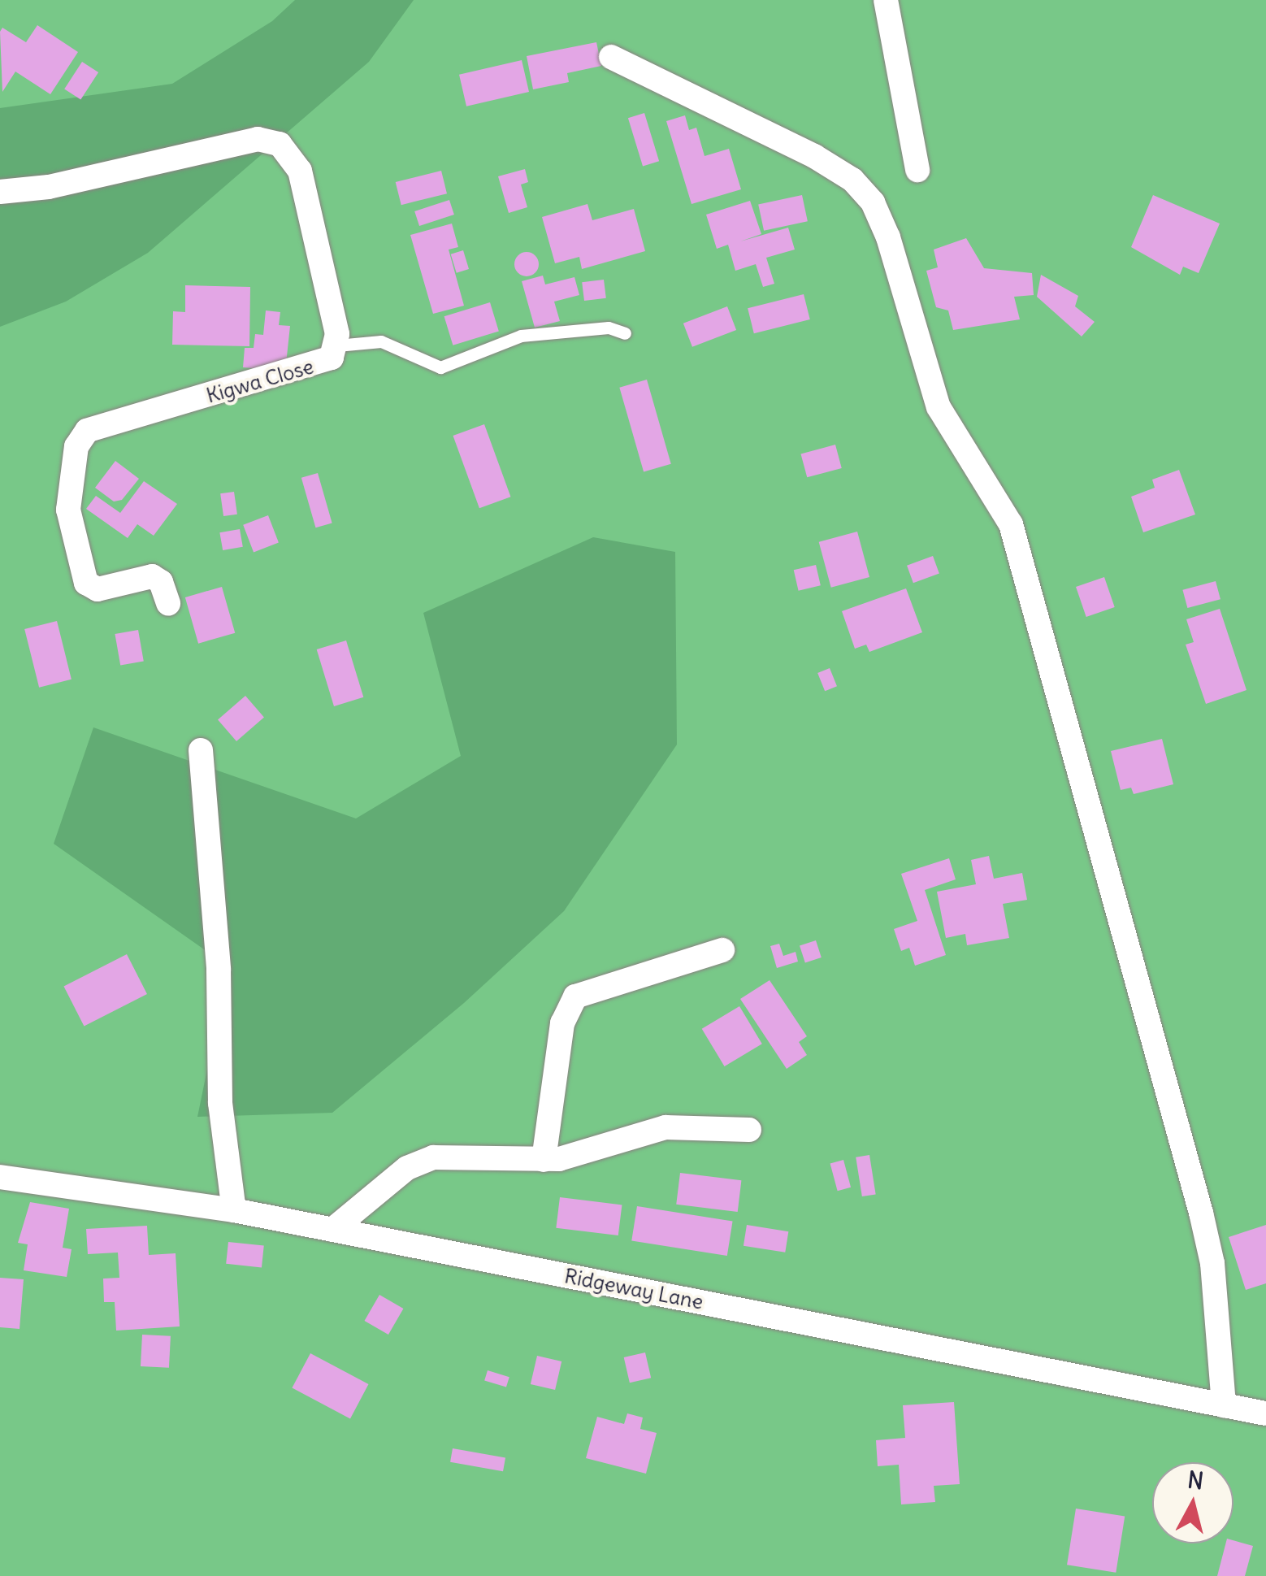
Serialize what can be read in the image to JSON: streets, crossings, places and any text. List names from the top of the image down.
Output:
{
  "streets": {
    "street": ["Kigwa Close", "Ridgeway Lane"]
  },
  "north": "top"
}
